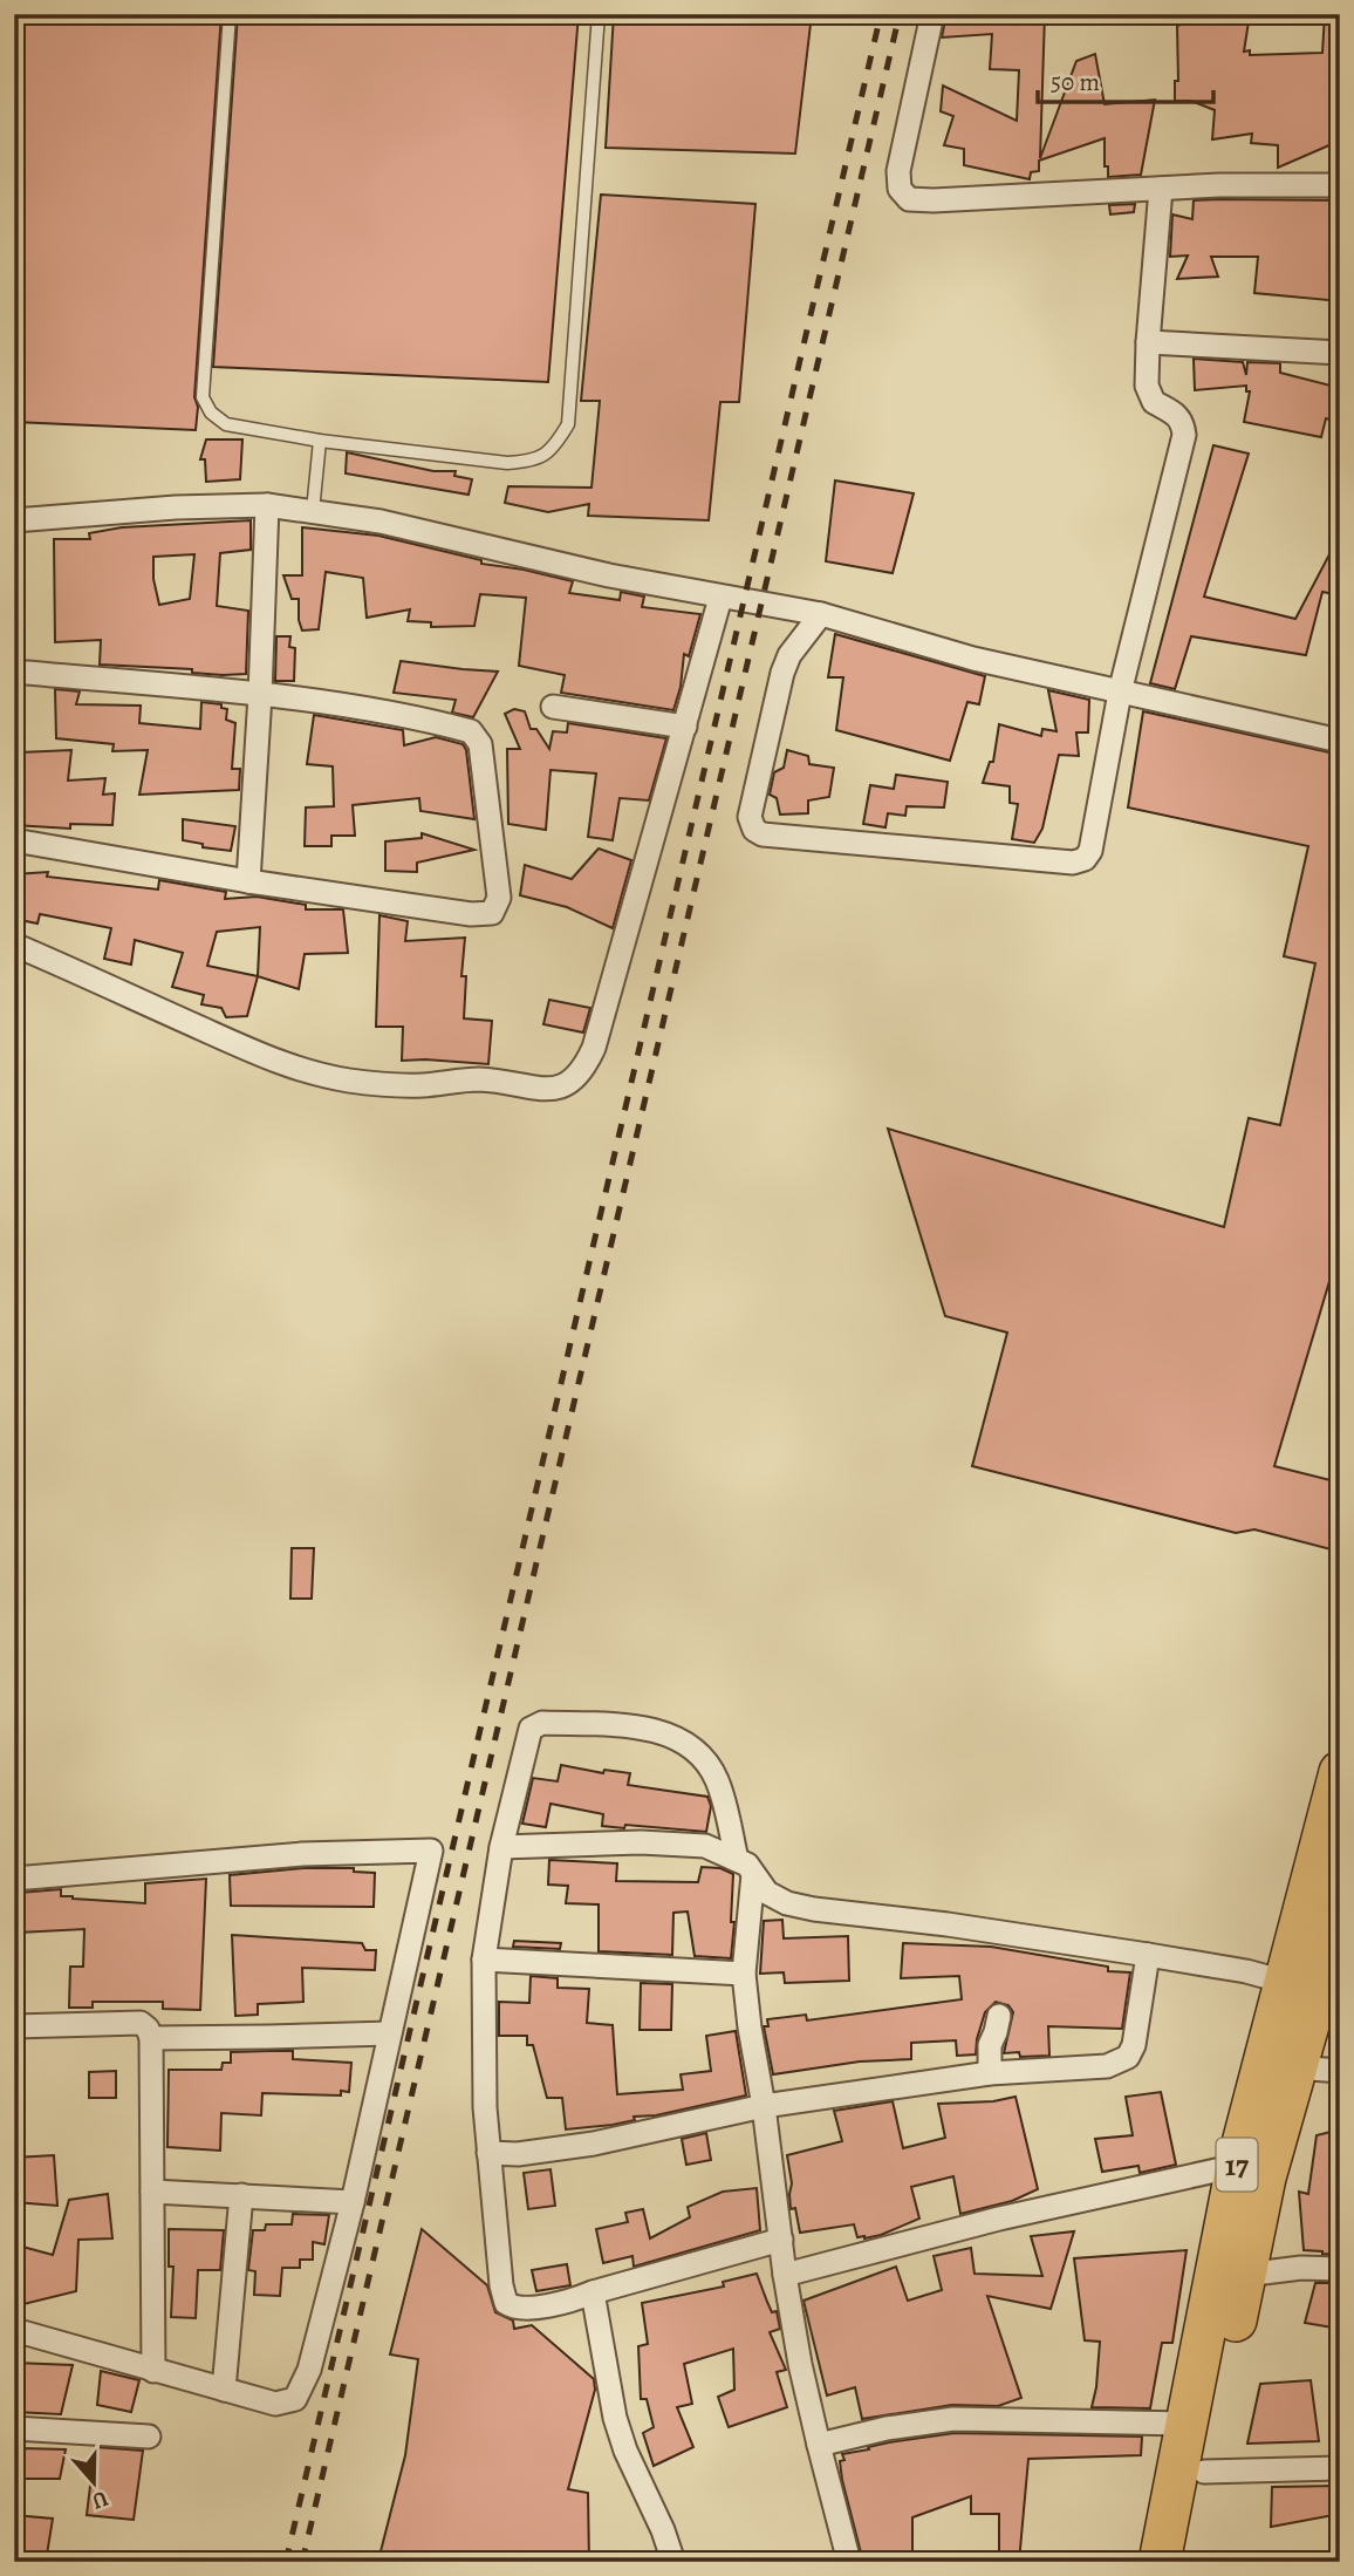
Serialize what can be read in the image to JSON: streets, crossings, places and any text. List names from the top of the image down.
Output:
{
  "streets": {
    "highway": ["17"]
  },
  "scale_bar": "50 m",
  "north": "bottom"
}
